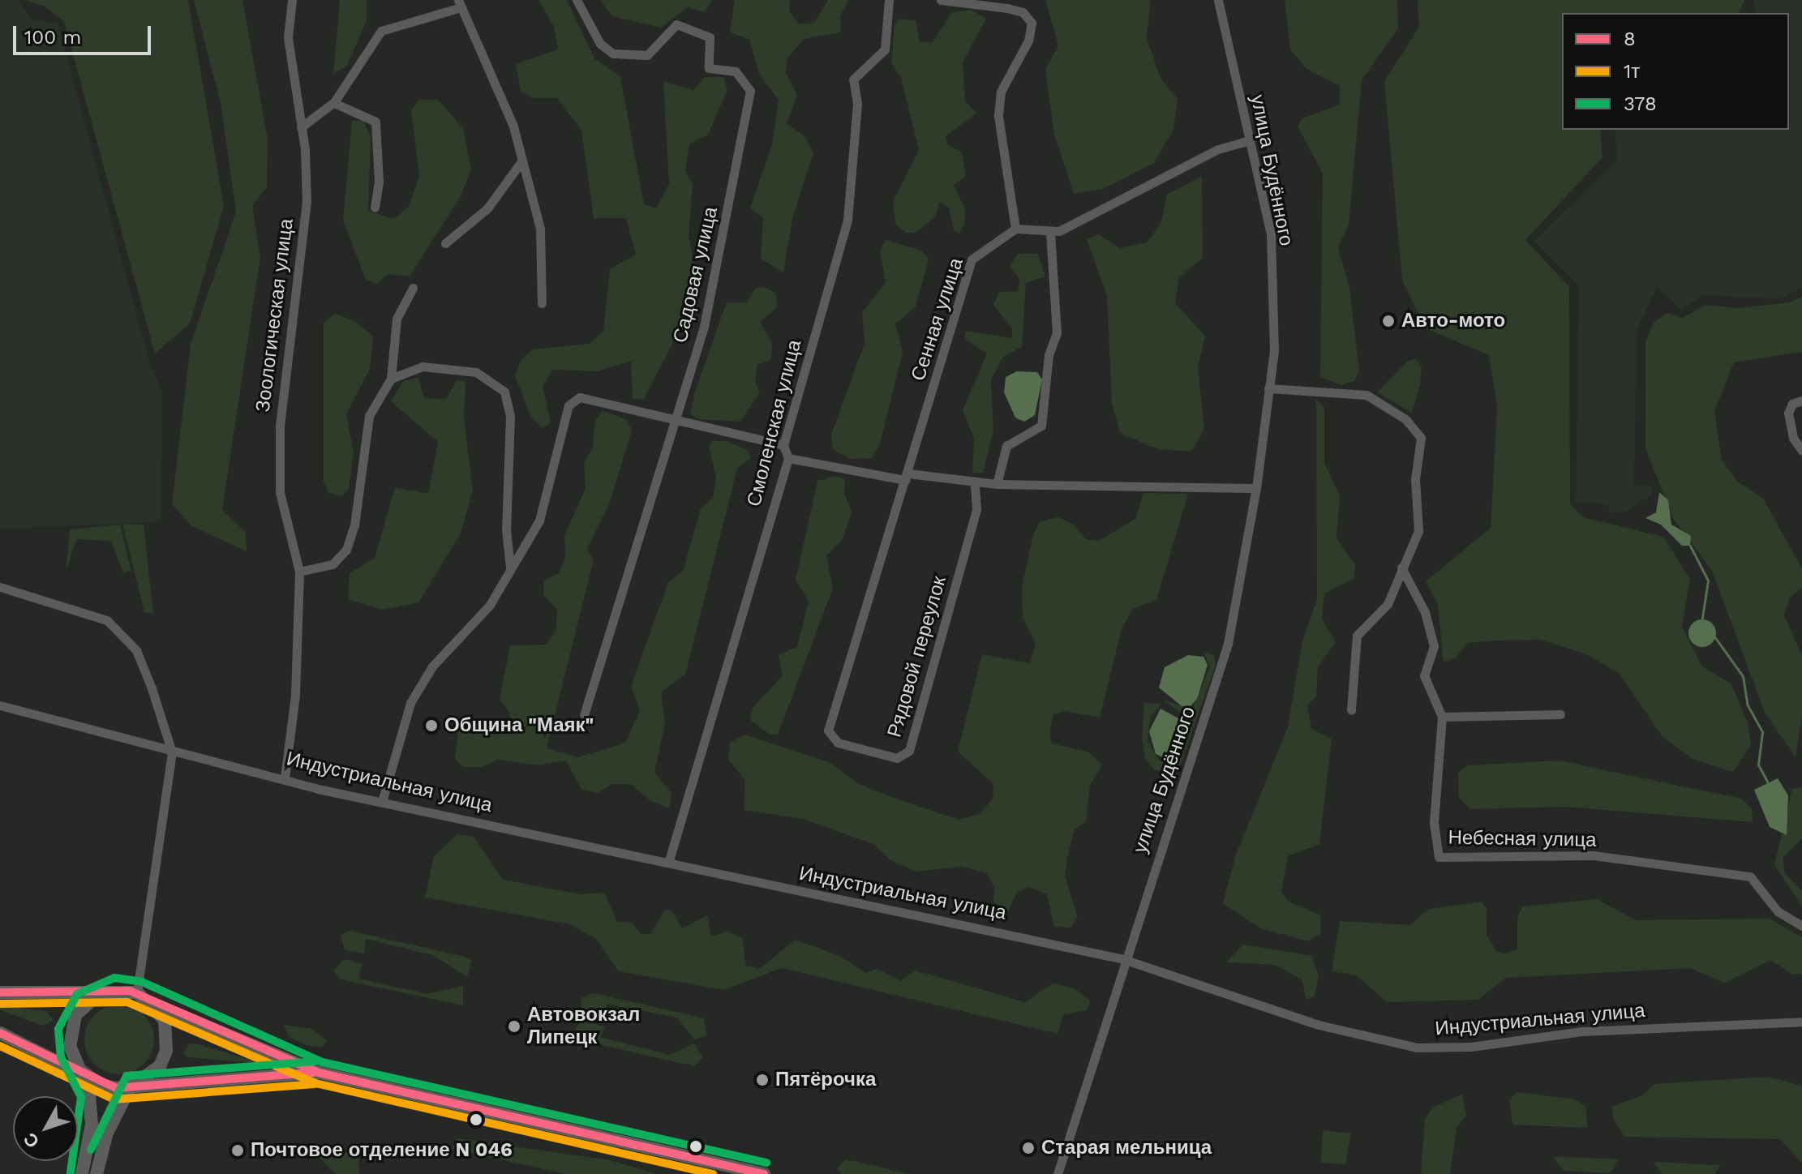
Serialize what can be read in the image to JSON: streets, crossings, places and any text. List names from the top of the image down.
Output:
{
  "streets": {
    "street": [
      "улица Будённого",
      "Садовая улица",
      "Зоологическая улица",
      "Сенная улица",
      "Смоленская улица",
      "Рядовой переулок",
      "Индустриальная улица",
      "Небесная улица"
    ]
  },
  "crossings": [
    ["улица Будённого", "Индустриальная улица"],
    ["Зоологическая улица", "Индустриальная улица"],
    ["Сенная улица", "Рядовой переулок"],
    ["Смоленская улица", "Индустриальная улица"]
  ],
  "places": [
    "Авто-мото",
    "Община \"Маяк\"",
    "Автовокзал Липецк",
    "Пятёрочка",
    "Старая мельница",
    "Почтовое отделение N 046"
  ],
  "lines": ["transit line 378", "transit line 8", "transit line 1т"],
  "legend": ["8", "1т", "378"],
  "scale_bar": "100 m",
  "north": "bottom left"
}
